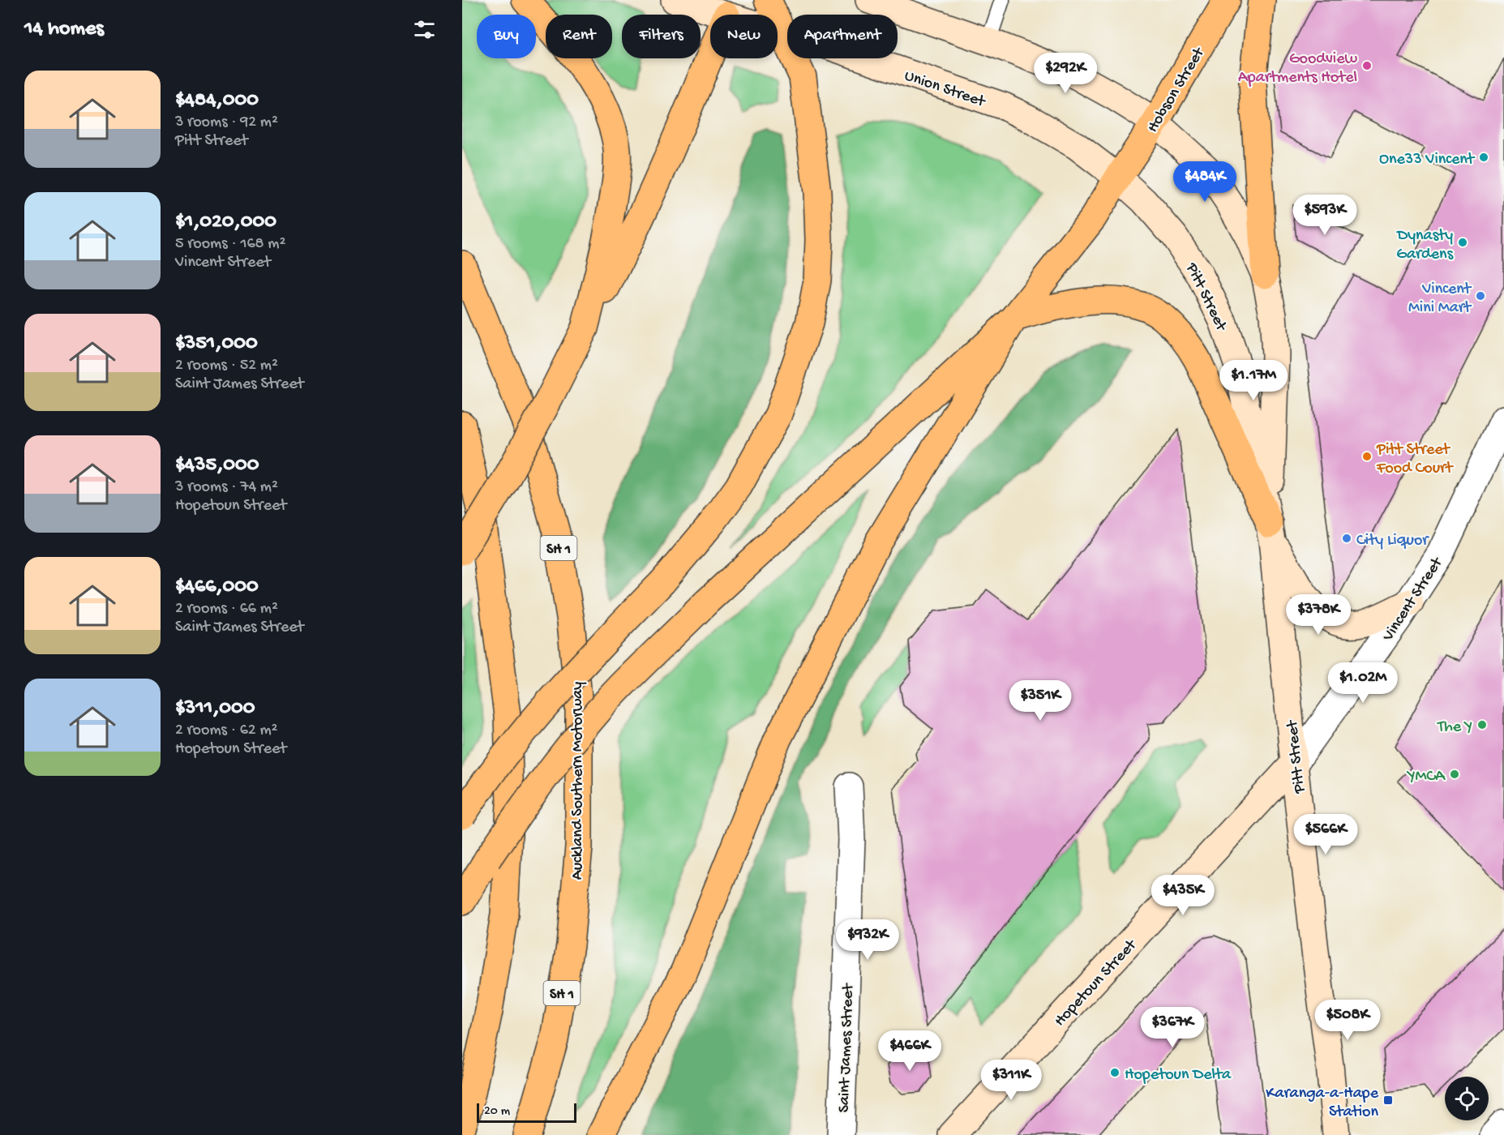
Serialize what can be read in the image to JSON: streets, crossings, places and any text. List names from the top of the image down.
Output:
{
  "streets": {
    "main road": [
      "Union Street",
      "Hobson Street",
      "Pitt Street",
      "SH 1",
      "Auckland Southern Motorway",
      "Hopetoun Street"
    ],
    "street": ["Vincent Street", "Saint James Street"]
  },
  "crossings": [
    ["Union Street", "Hobson Street"],
    ["Union Street", "Pitt Street"],
    ["Hobson Street", "Pitt Street"],
    ["Pitt Street", "Vincent Street"],
    ["Pitt Street", "Hopetoun Street"],
    ["Vincent Street", "Hopetoun Street"]
  ],
  "places": {
    "other": [
      "Goodview Apartments Hotel",
      "One33 Vincent",
      "Dynasty Gardens",
      "Vincent Mini Mart",
      "Pitt Street Food Court",
      "City Liquor",
      "The Y",
      "YMCA",
      "Hopetoun Delta"
    ],
    "transit": ["Karanga-a-Hape Station"]
  },
  "scale_bar": "20 m",
  "page": {
    "heading": "14 homes",
    "chip": [
      "Buy",
      "Rent",
      "Filters",
      "New",
      "Apartment"
    ],
    "price": [
      "$292K",
      "$484K",
      "$593K",
      "$1.17M",
      "$378K",
      "$1.02M",
      "$351K",
      "$566K",
      "$435K",
      "$932K",
      "$508K",
      "$367K",
      "$466K",
      "$311K"
    ],
    "list": [
      {
        "name": "$484,000",
        "note": "3 rooms · 92 m² · Pitt Street"
      },
      {
        "name": "$1,020,000",
        "note": "5 rooms · 168 m² · Vincent Street"
      },
      {
        "name": "$351,000",
        "note": "2 rooms · 52 m² · Saint James Street"
      },
      {
        "name": "$435,000",
        "note": "3 rooms · 74 m² · Hopetoun Street"
      },
      {
        "name": "$466,000",
        "note": "2 rooms · 66 m² · Saint James Street"
      },
      {
        "name": "$311,000",
        "note": "2 rooms · 62 m² · Hopetoun Street"
      }
    ],
    "scale": "20 m"
  }
}
